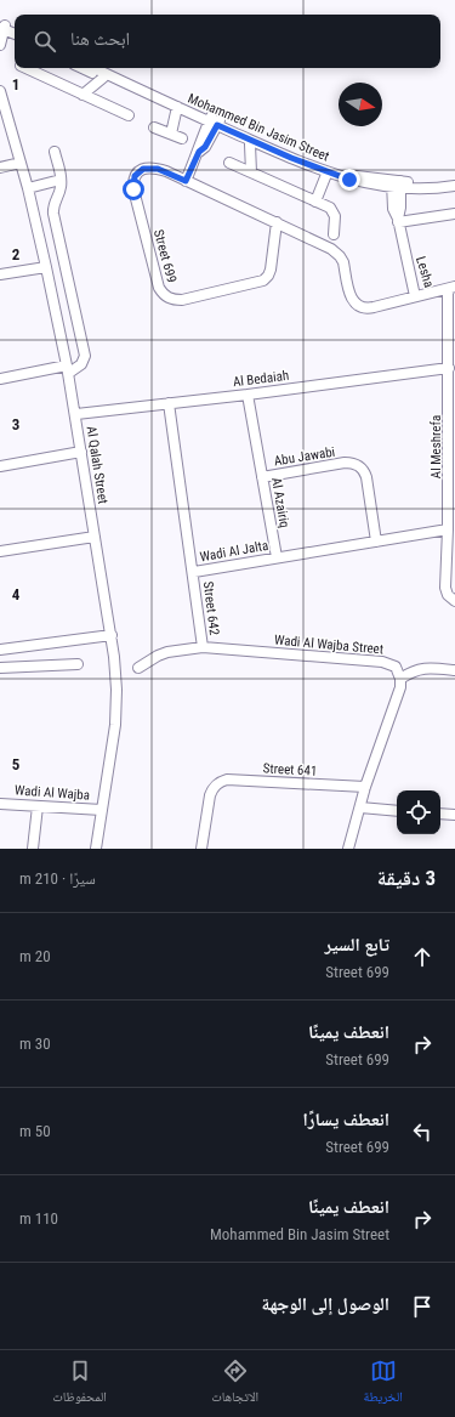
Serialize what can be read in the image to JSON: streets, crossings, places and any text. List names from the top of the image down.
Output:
{
  "streets": {
    "street": [
      "Mohammed Bin Jasim Street",
      "Street 699",
      "Lesha",
      "Al Bedaiah",
      "Al Meshrefa",
      "Abu Jawabi",
      "Al Qalah Street",
      "Al Azairiq",
      "Wadi Al Jalta",
      "Street 642",
      "Wadi Al Wajba Street",
      "Street 641",
      "Wadi Al Wajba"
    ]
  },
  "crossings": [
    ["Mohammed Bin Jasim Street", "Lesha"],
    ["Street 699", "Lesha"],
    ["Lesha", "Al Meshrefa"],
    ["Al Bedaiah", "Al Meshrefa"],
    ["Al Bedaiah", "Al Qalah Street"],
    ["Al Bedaiah", "Al Azairiq"],
    ["Al Bedaiah", "Wadi Al Jalta"],
    ["Al Meshrefa", "Wadi Al Jalta"],
    ["Abu Jawabi", "Al Azairiq"],
    ["Abu Jawabi", "Wadi Al Jalta"],
    ["Al Qalah Street", "Wadi Al Wajba"],
    ["Al Azairiq", "Wadi Al Jalta"],
    ["Wadi Al Jalta", "Street 642"],
    ["Street 642", "Wadi Al Wajba Street"]
  ],
  "north": "right",
  "page": {
    "search": "ابحث هنا",
    "heading": ["3 دقيقة", "سيرًا · 210 m"],
    "list": [
      ["تابع السير", "Street 699", "20 m"],
      ["انعطف يمينًا", "Street 699", "30 m"],
      ["انعطف يسارًا", "Street 699", "50 m"],
      ["انعطف يمينًا", "Mohammed Bin Jasim Street", "110 m"],
      "الوصول إلى الوجهة"
    ],
    "nav": ["الخريطة", "الاتجاهات", "المحفوظات"]
  },
  "grid": {
    "rows": [
      "1",
      "2",
      "3",
      "4",
      "5"
    ]
  }
}
